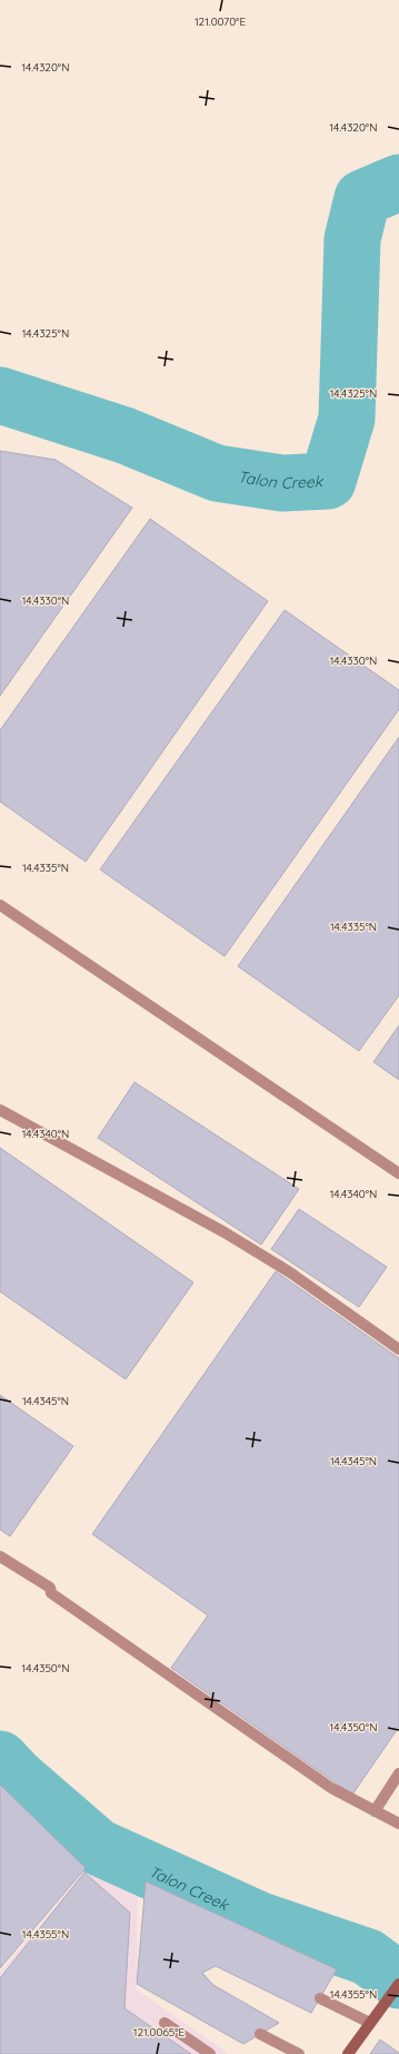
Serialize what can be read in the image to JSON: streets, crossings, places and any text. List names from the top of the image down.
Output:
{
  "water": ["Talon Creek"],
  "coordinates": [
    "121.0070°E",
    "14.4320°N",
    "14.4325°N",
    "14.4330°N",
    "14.4335°N",
    "14.4340°N",
    "14.4345°N",
    "14.4350°N",
    "14.4355°N",
    "121.0065°E"
  ]
}
